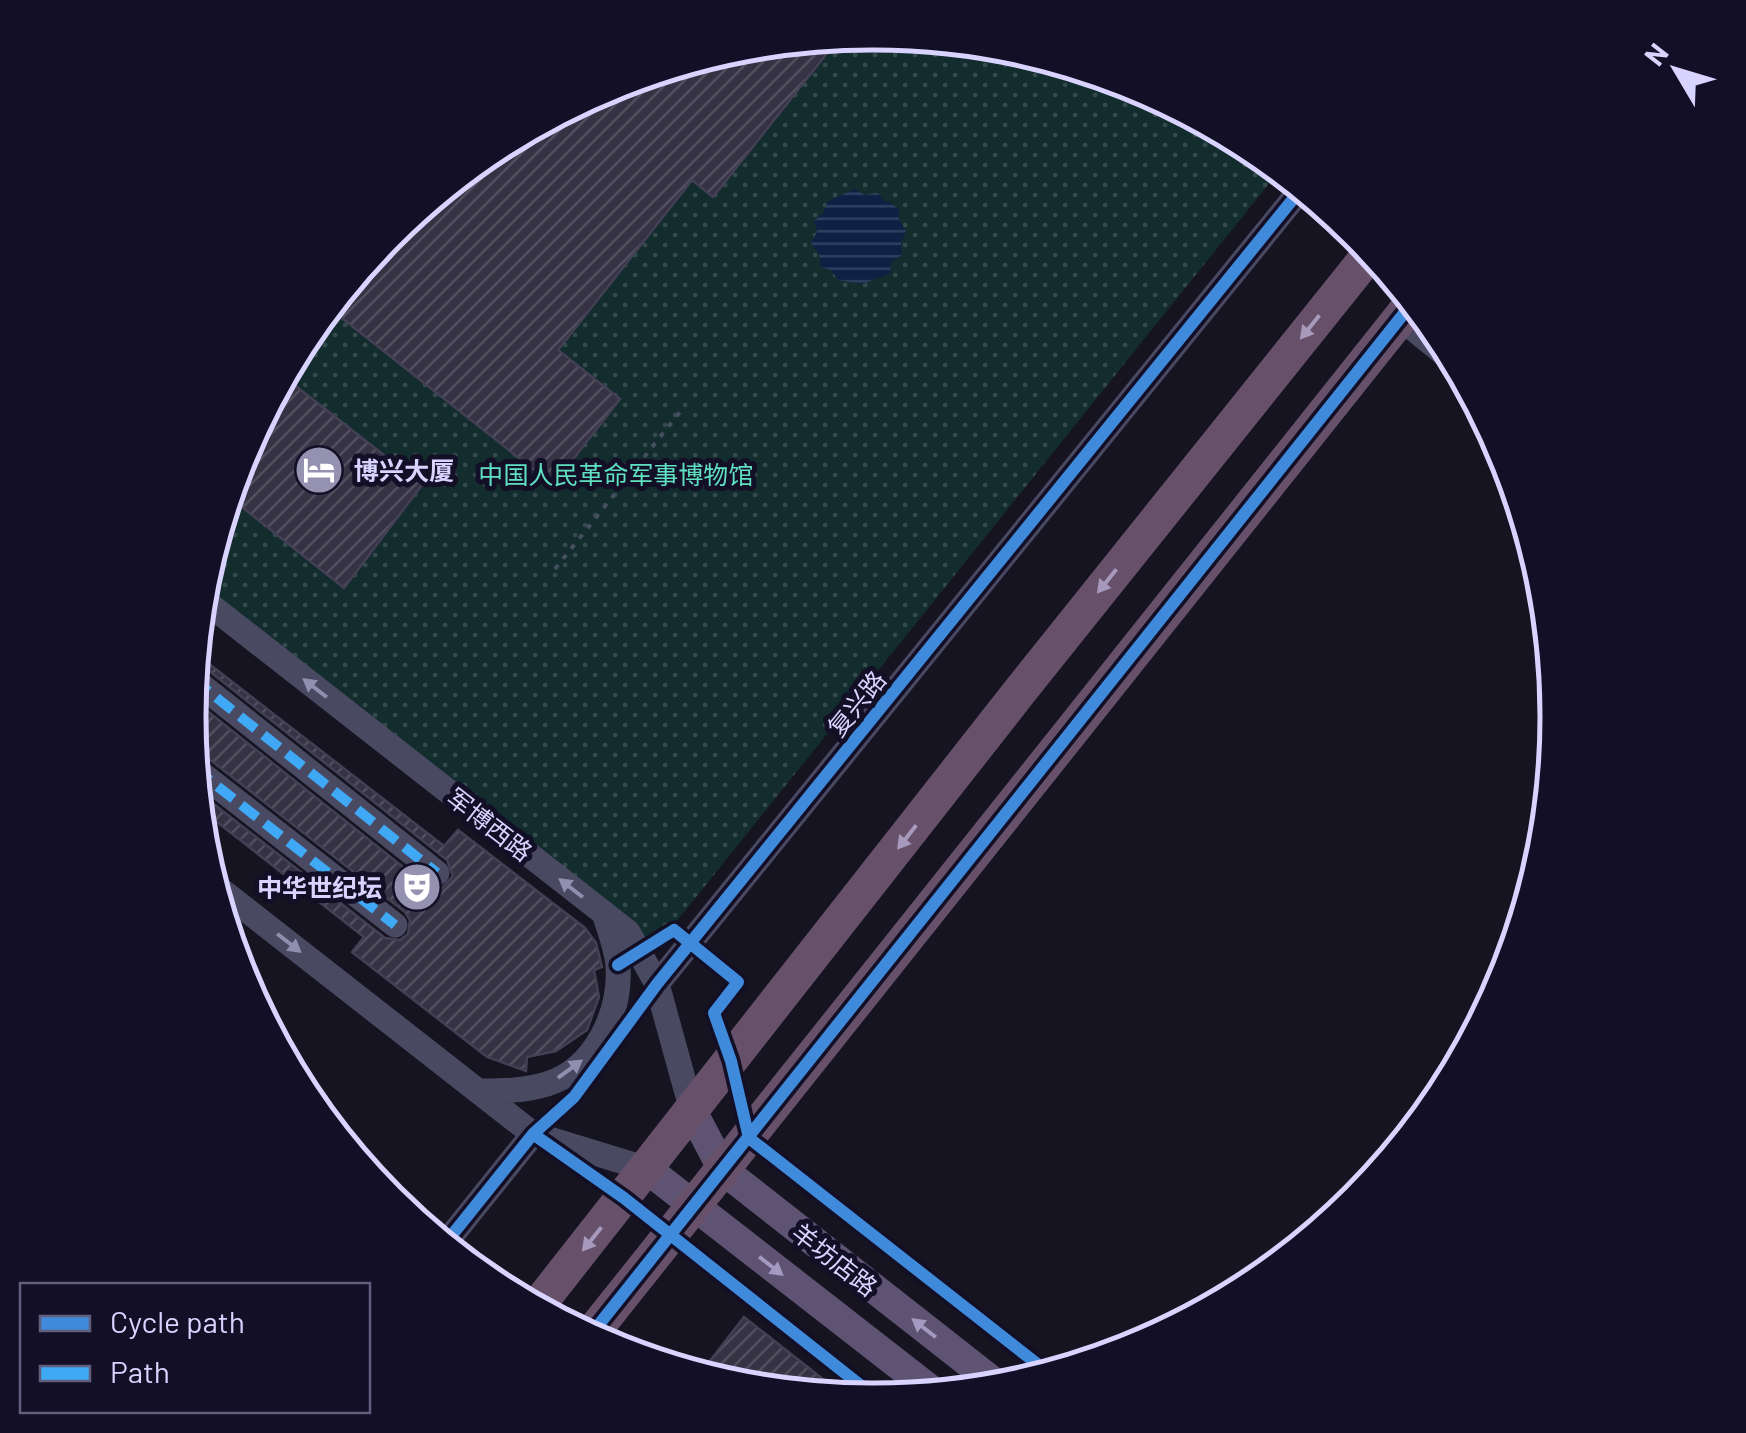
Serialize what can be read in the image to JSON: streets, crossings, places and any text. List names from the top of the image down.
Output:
{
  "streets": {
    "main road": ["羊坊店路"],
    "street": ["复兴路", "军博西路"]
  },
  "crossings": [
    ["复兴路", "军博西路"],
    ["军博西路", "羊坊店路"]
  ],
  "parks": ["中国人民革命军事博物馆"],
  "places": {
    "hotel": ["博兴大厦"],
    "theatre": ["中华世纪坛"]
  },
  "legend": ["Cycle path", "Path"],
  "north": "top left"
}
